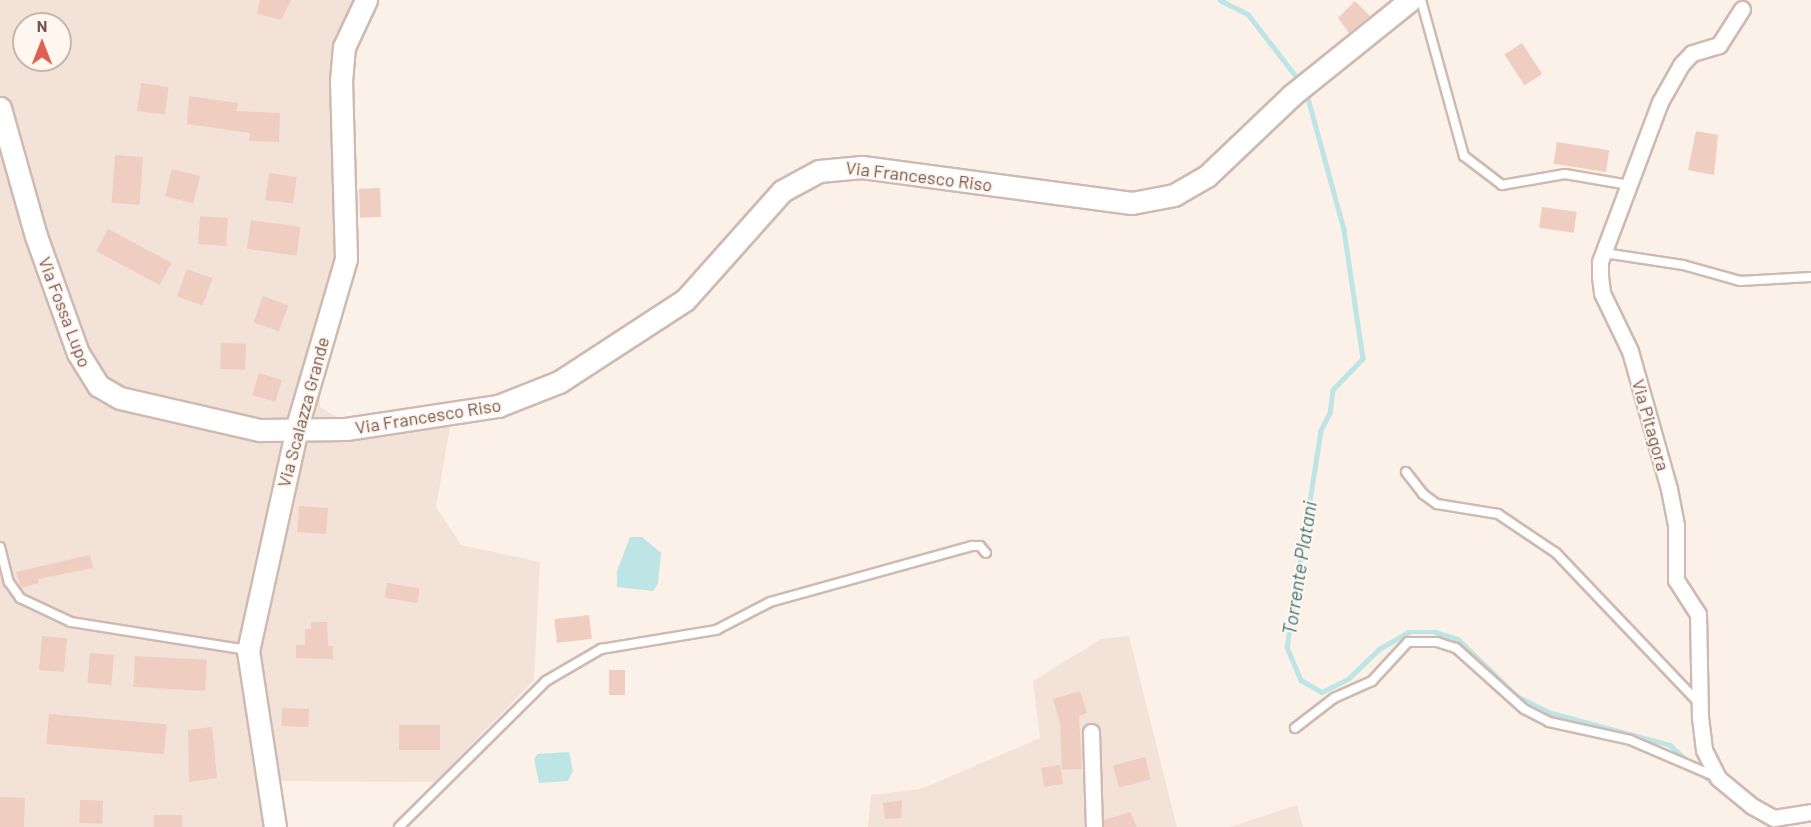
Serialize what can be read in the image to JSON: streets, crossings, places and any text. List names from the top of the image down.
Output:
{
  "streets": {
    "street": [
      "Via Francesco Riso",
      "Via Fossa Lupo",
      "Via Scalazza Grande",
      "Via Pitagora"
    ]
  },
  "crossings": [
    ["Via Francesco Riso", "Via Fossa Lupo"],
    ["Via Francesco Riso", "Via Scalazza Grande"],
    ["Via Fossa Lupo", "Via Scalazza Grande"]
  ],
  "water": ["Torrente Platani"],
  "north": "top"
}
